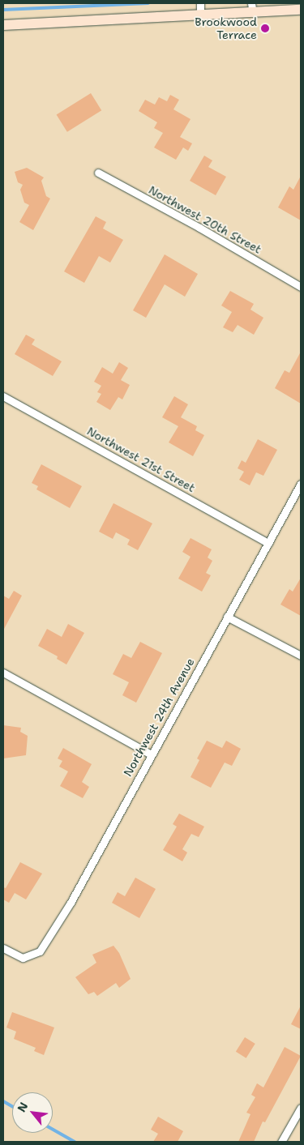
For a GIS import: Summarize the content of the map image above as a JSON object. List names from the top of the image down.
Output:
{
  "streets": {
    "street": ["Northwest 20th Street", "Northwest 21st Street", "Northwest 24th Avenue"]
  },
  "crossings": [
    ["Northwest 21st Street", "Northwest 24th Avenue"]
  ],
  "places": ["Brookwood Terrace"],
  "north": "top left"
}
